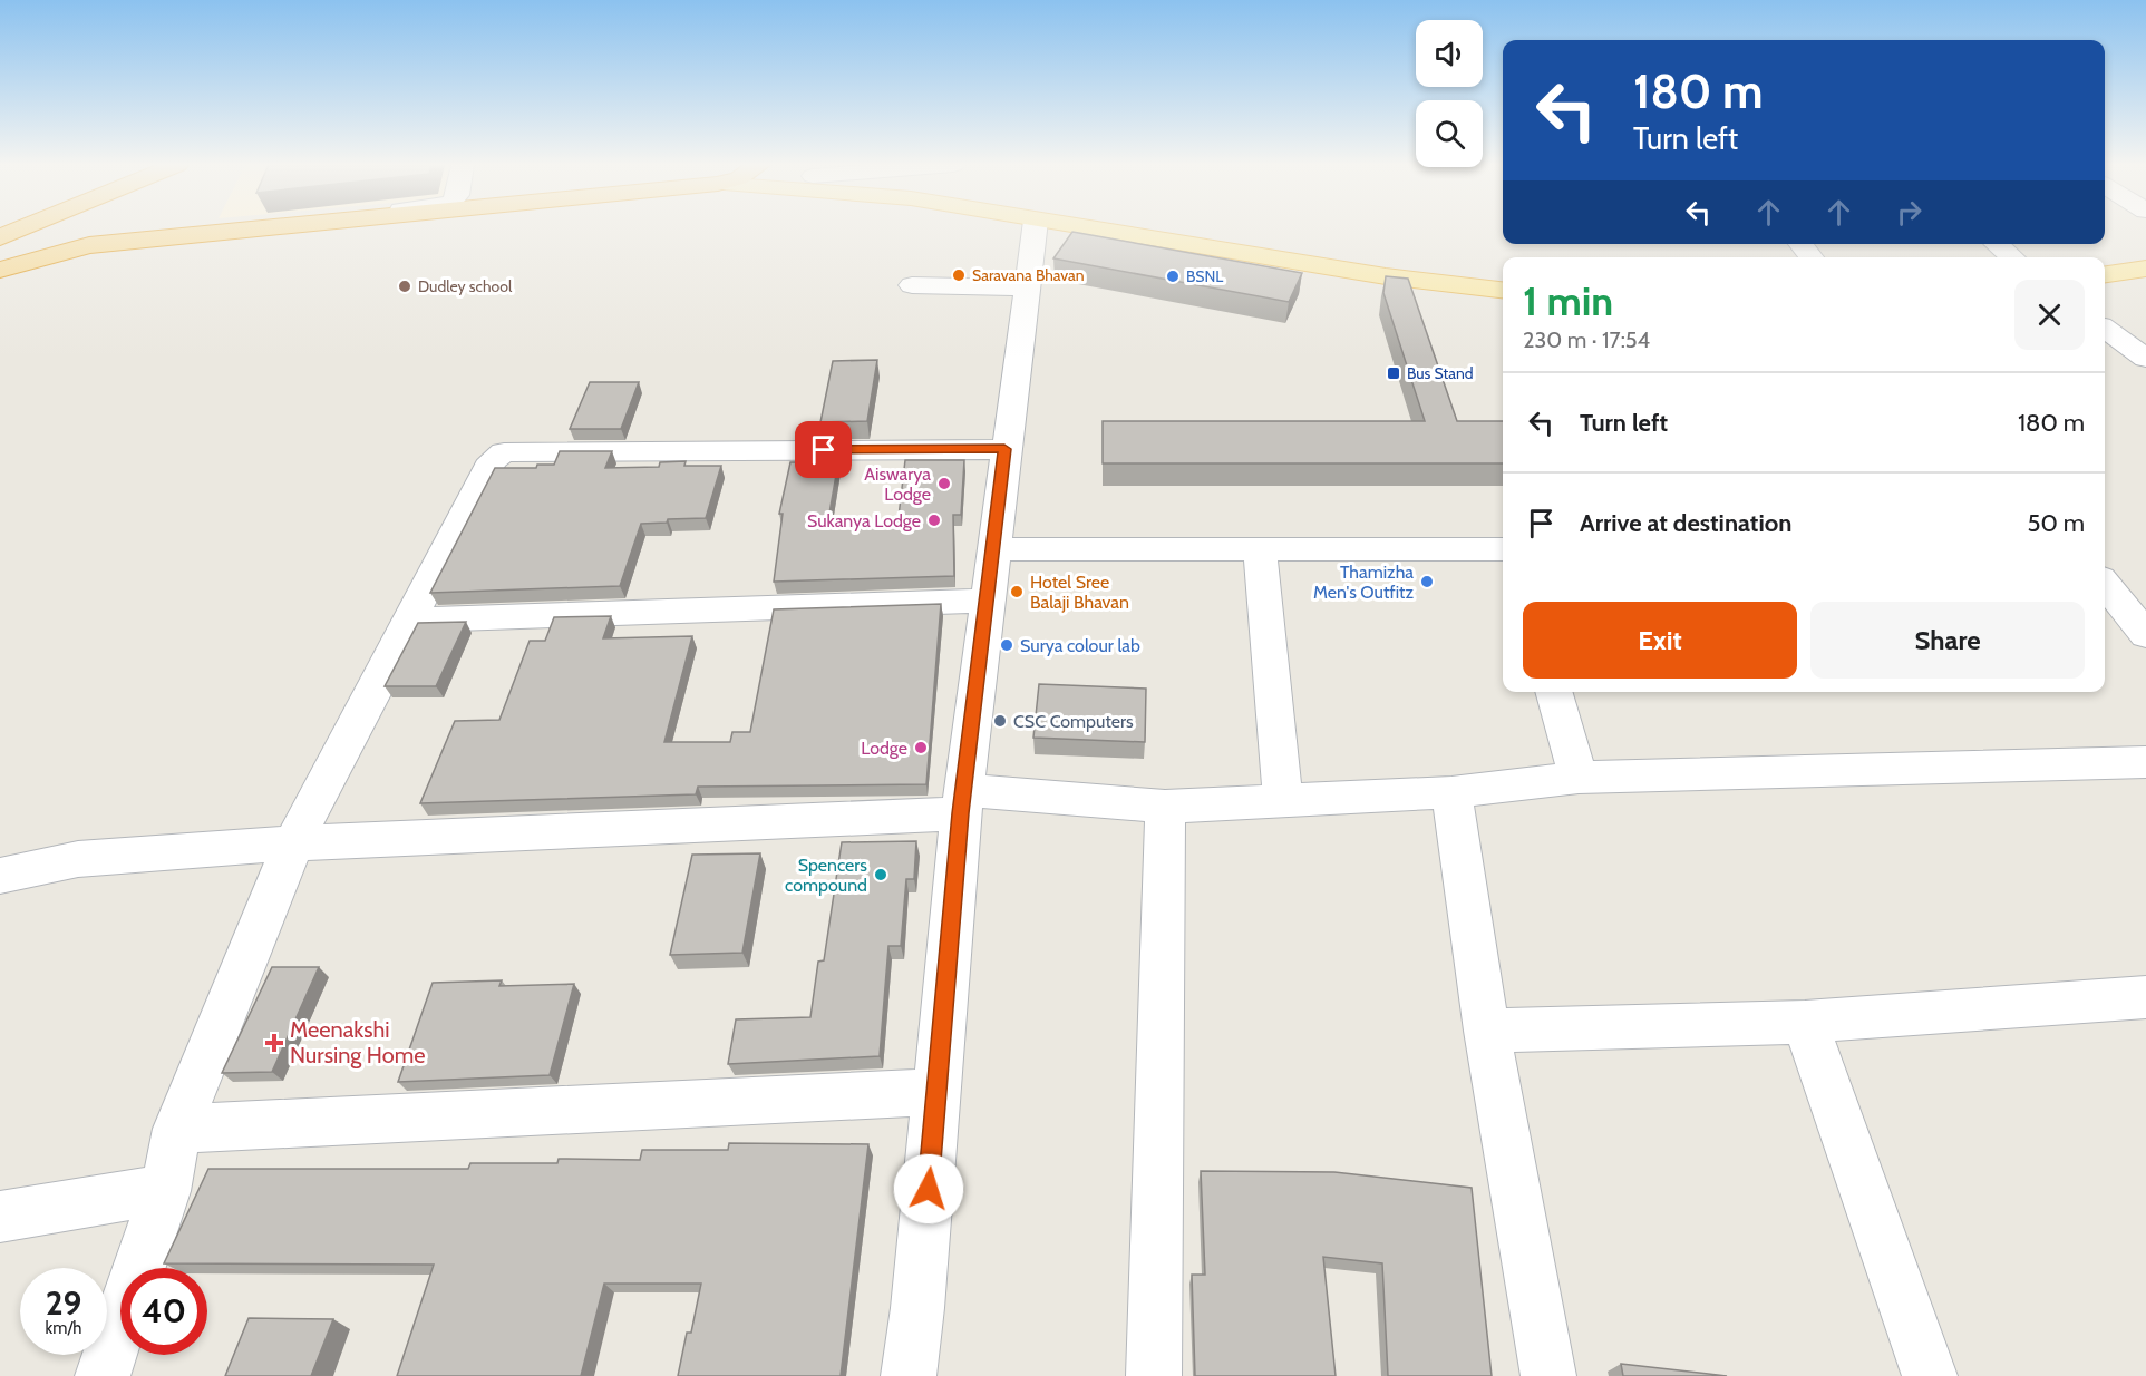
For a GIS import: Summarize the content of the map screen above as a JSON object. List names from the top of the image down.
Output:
{
  "places": {
    "other": [
      "Saravana Bhavan",
      "BSNL",
      "Dudley school",
      "Aiswarya Lodge",
      "Sukanya Lodge",
      "Thamizha Men's Outfitz",
      "Hotel Sree Balaji Bhavan",
      "Surya colour lab",
      "CSC Computers",
      "Lodge",
      "Spencers compound"
    ],
    "transit": ["Bus Stand"],
    "health": ["Meenakshi Nursing Home"]
  },
  "page": {
    "turn": ["180 m", "Turn left"],
    "heading": ["1 min", "230 m · 17:54"],
    "list": [
      {
        "name": "Turn left",
        "value": "180 m"
      },
      {
        "name": "Arrive at destination",
        "value": "50 m"
      }
    ],
    "buttons": ["Exit", "Share"],
    "speed": "29 km/h",
    "limit": "40"
  }
}
